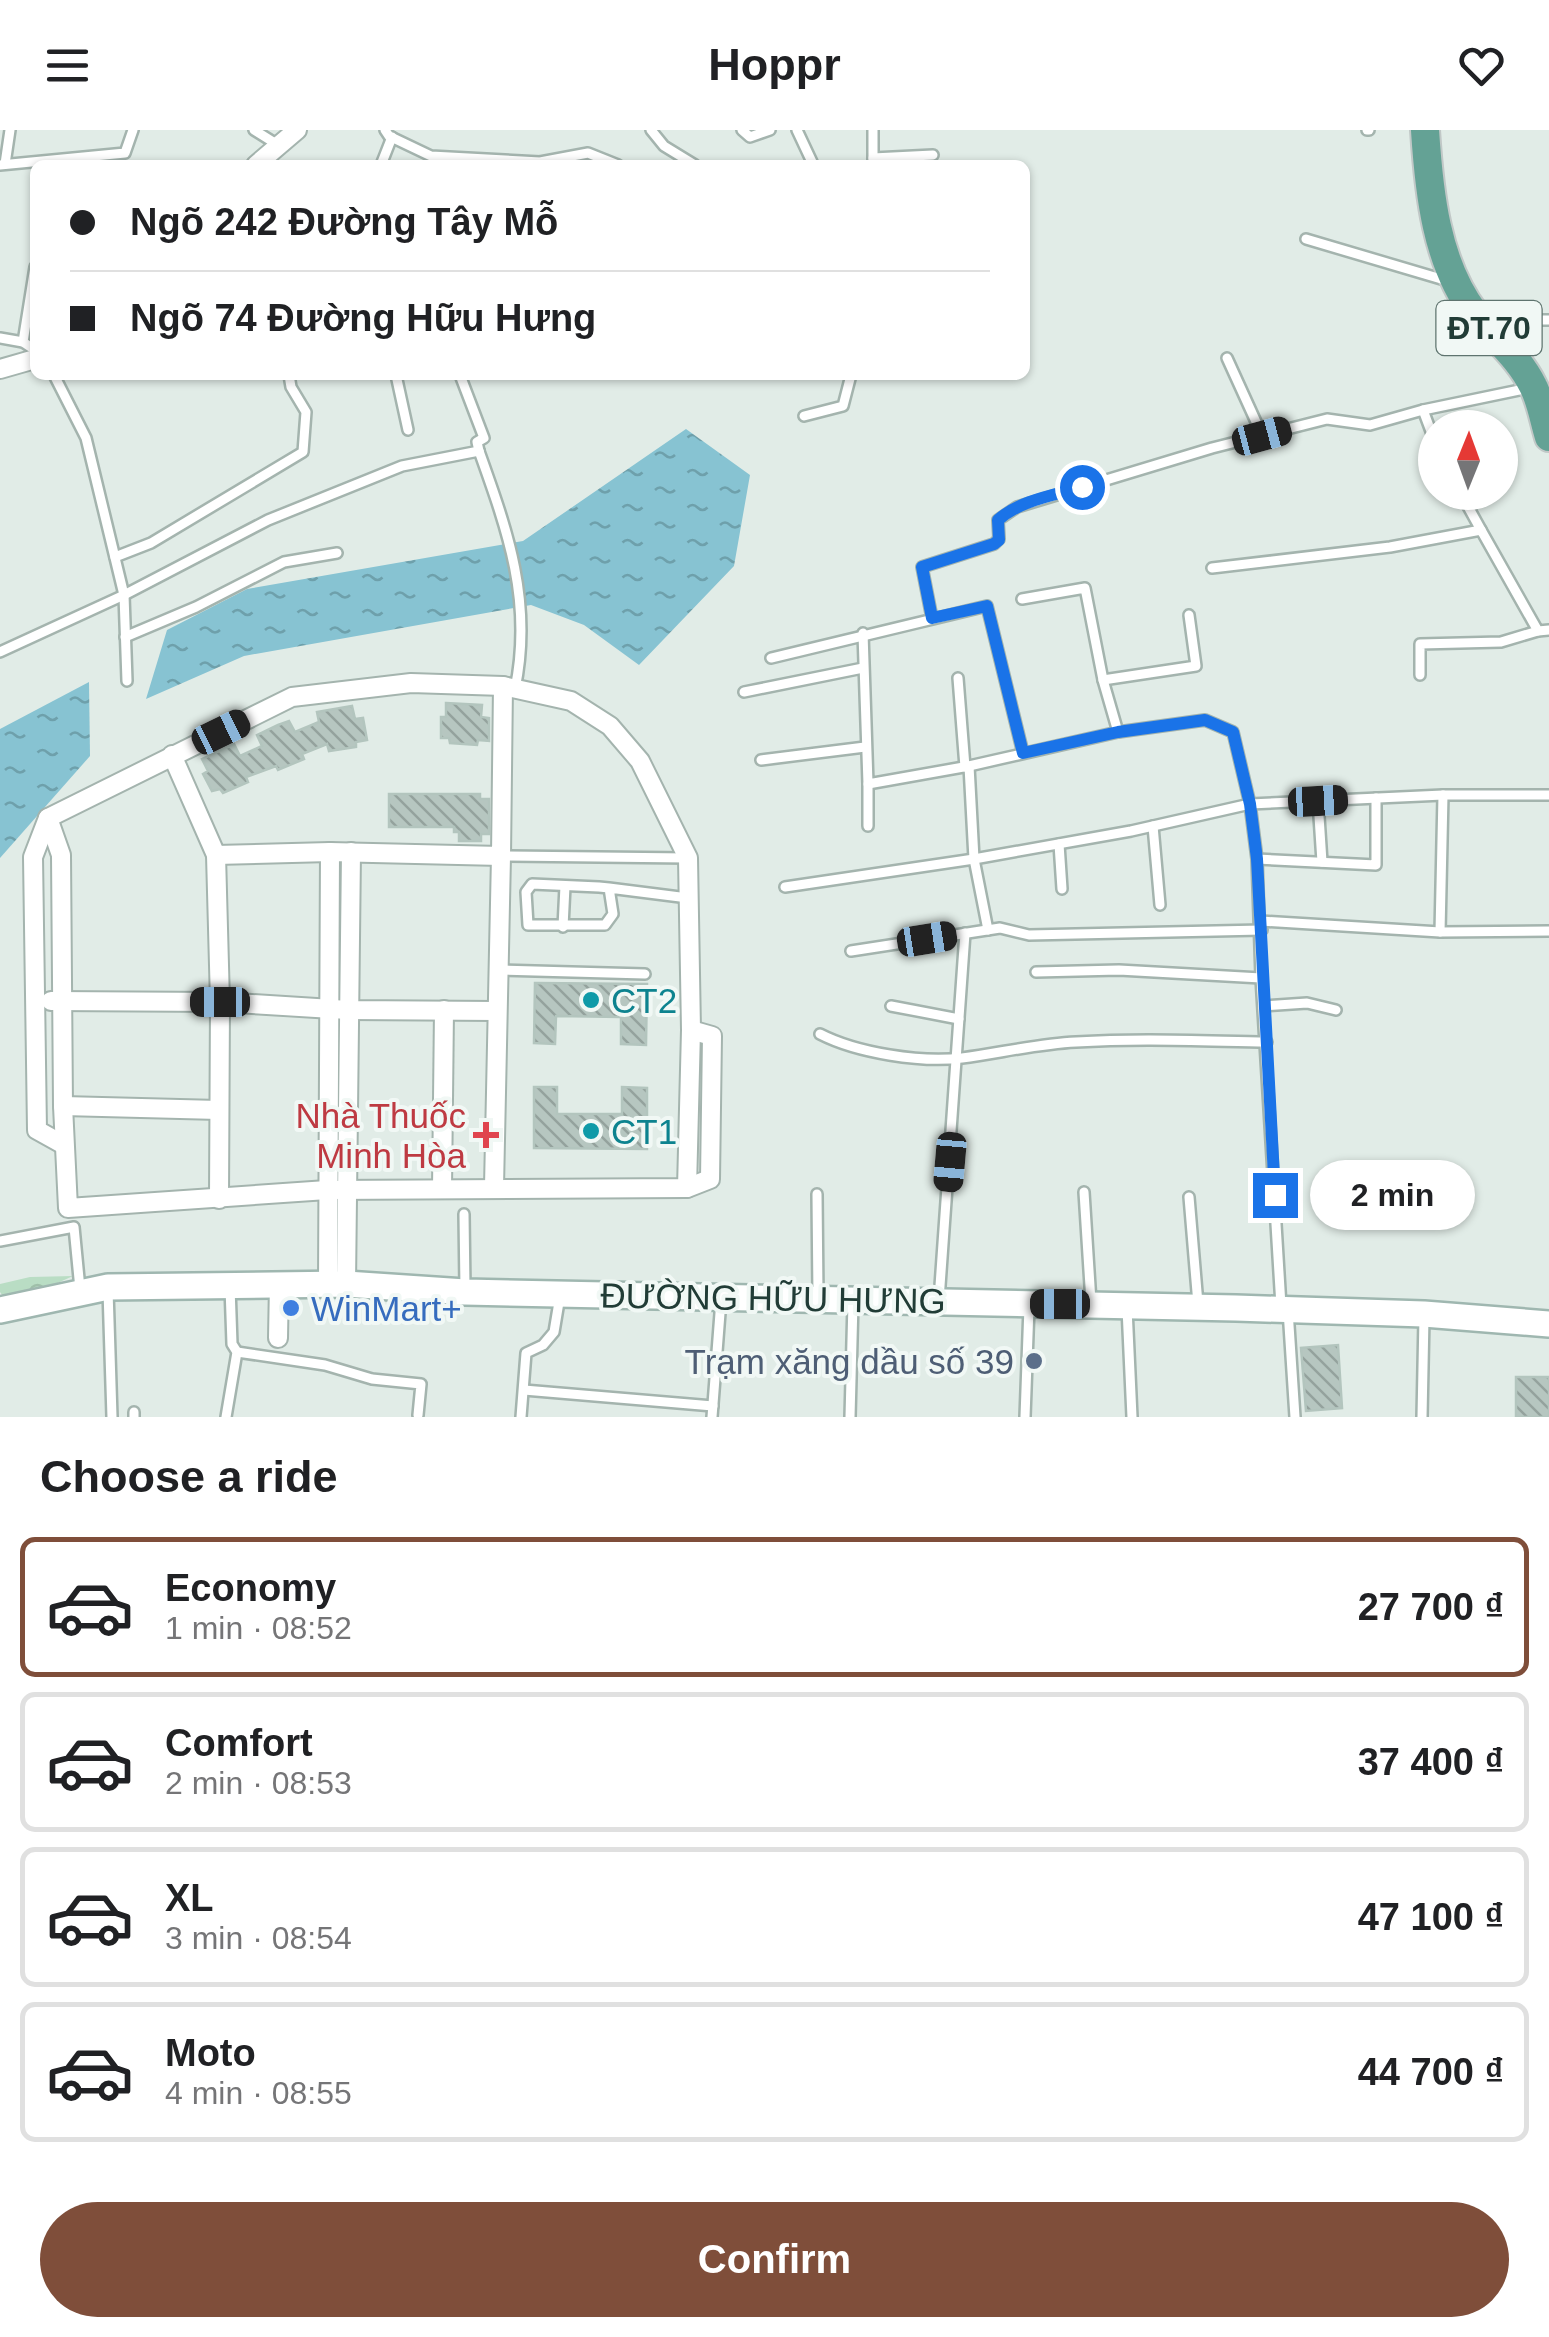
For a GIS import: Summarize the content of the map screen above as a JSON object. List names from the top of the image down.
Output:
{
  "streets": {
    "main road": ["ĐT.70", "ĐƯỜNG HỮU HƯNG"]
  },
  "places": {
    "other": [
      "CT2",
      "CT1",
      "WinMart+",
      "Trạm xăng dầu số 39"
    ],
    "health": ["Nhà Thuốc Minh Hòa"]
  },
  "north": "top",
  "page": {
    "header": "Hoppr",
    "banner": ["Ngõ 242 Đường Tây Mỗ", "Ngõ 74 Đường Hữu Hưng"],
    "bubble": "2 min",
    "heading": "Choose a ride",
    "list": [
      {
        "name": "Economy",
        "note": "1 min · 08:52",
        "value": "27 700 ₫"
      },
      {
        "name": "Comfort",
        "note": "2 min · 08:53",
        "value": "37 400 ₫"
      },
      {
        "name": "XL",
        "note": "3 min · 08:54",
        "value": "47 100 ₫"
      },
      {
        "name": "Moto",
        "note": "4 min · 08:55",
        "value": "44 700 ₫"
      }
    ],
    "buttons": "Confirm"
  }
}
